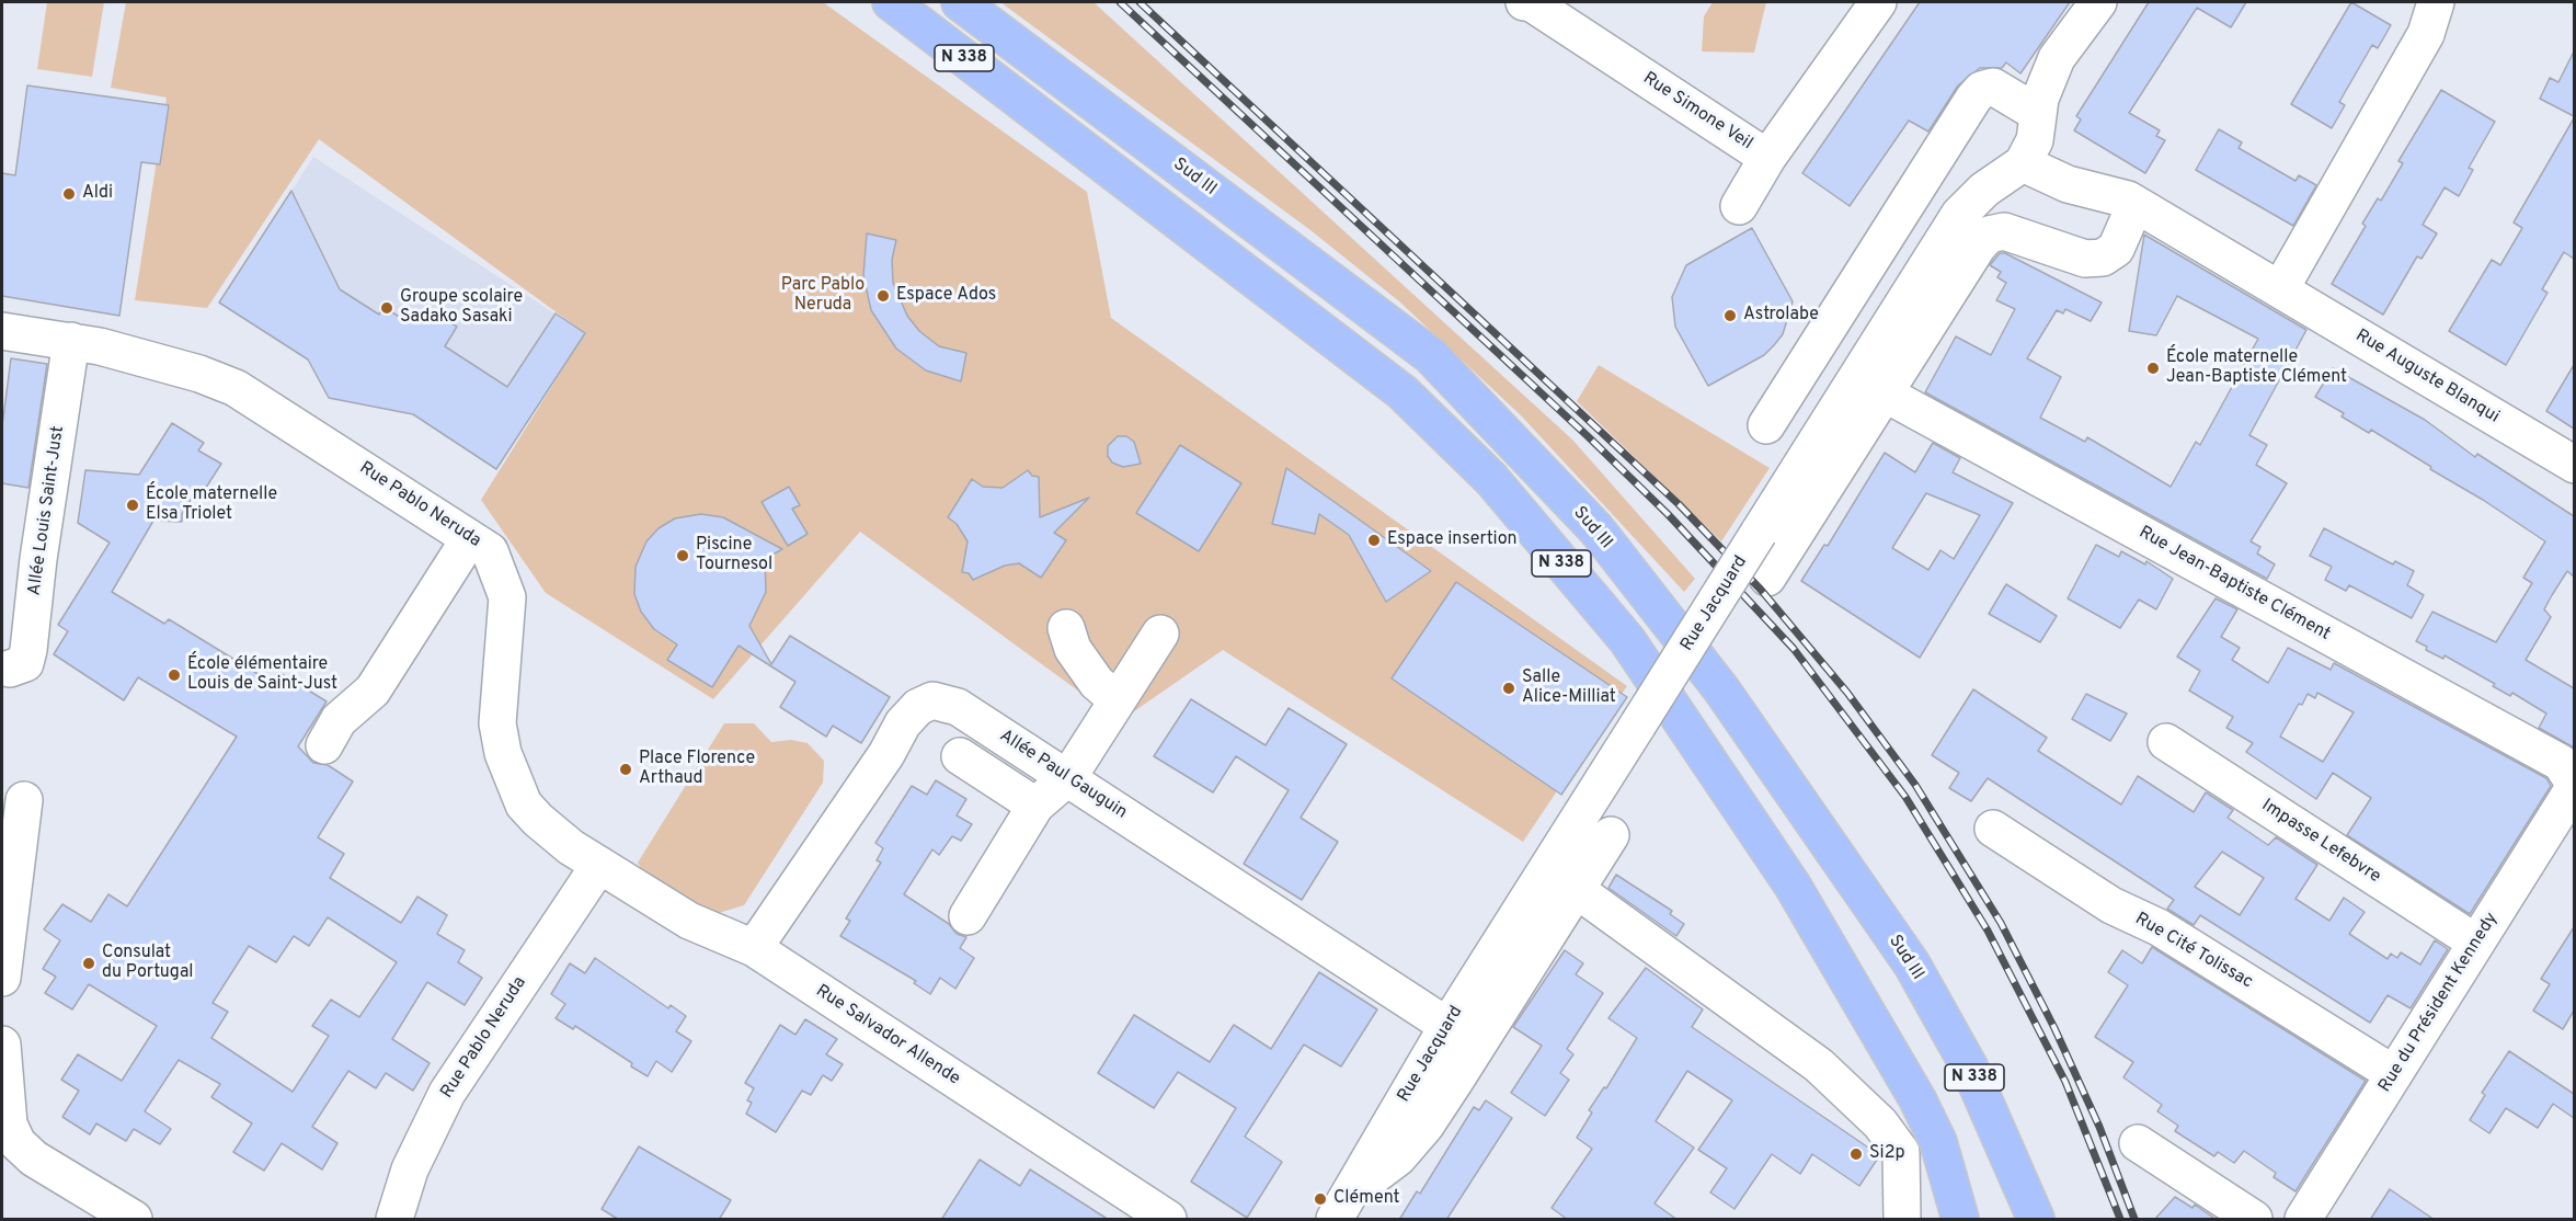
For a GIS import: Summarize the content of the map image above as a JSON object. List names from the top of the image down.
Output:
{
  "streets": {
    "highway": ["N 338", "Sud III"],
    "street": [
      "Rue Simone Veil",
      "Rue Auguste Blanqui",
      "Rue Pablo Neruda",
      "Allée Louis Saint-Just",
      "Rue Jean-Baptiste Clément",
      "Rue Jacquard",
      "Allée Paul Gauguin",
      "Impasse Lefebvre",
      "Rue Cité Tolissac",
      "Rue du Président Kennedy",
      "Rue Salvador Allende"
    ]
  },
  "crossings": [
    ["Rue Auguste Blanqui", "Rue Jacquard"],
    ["Rue Pablo Neruda", "Allée Louis Saint-Just"],
    ["Rue Pablo Neruda", "Rue Salvador Allende"],
    ["Rue Jean-Baptiste Clément", "Rue du Président Kennedy"],
    ["Rue Jacquard", "Allée Paul Gauguin"],
    ["Allée Paul Gauguin", "Rue Salvador Allende"],
    ["Impasse Lefebvre", "Rue du Président Kennedy"],
    ["Rue Cité Tolissac", "Rue du Président Kennedy"]
  ],
  "parks": ["Parc Pablo Neruda"],
  "places": [
    "Aldi",
    "Espace Ados",
    "Groupe scolaire Sadako Sasaki",
    "Astrolabe",
    "École maternelle Jean-Baptiste Clément",
    "École maternelle Elsa Triolet",
    "Espace insertion",
    "Piscine Tournesol",
    "École élémentaire Louis de Saint-Just",
    "Salle Alice-Milliat",
    "Place Florence Arthaud",
    "Consulat du Portugal",
    "Si2p",
    "Clément"
  ]
}
